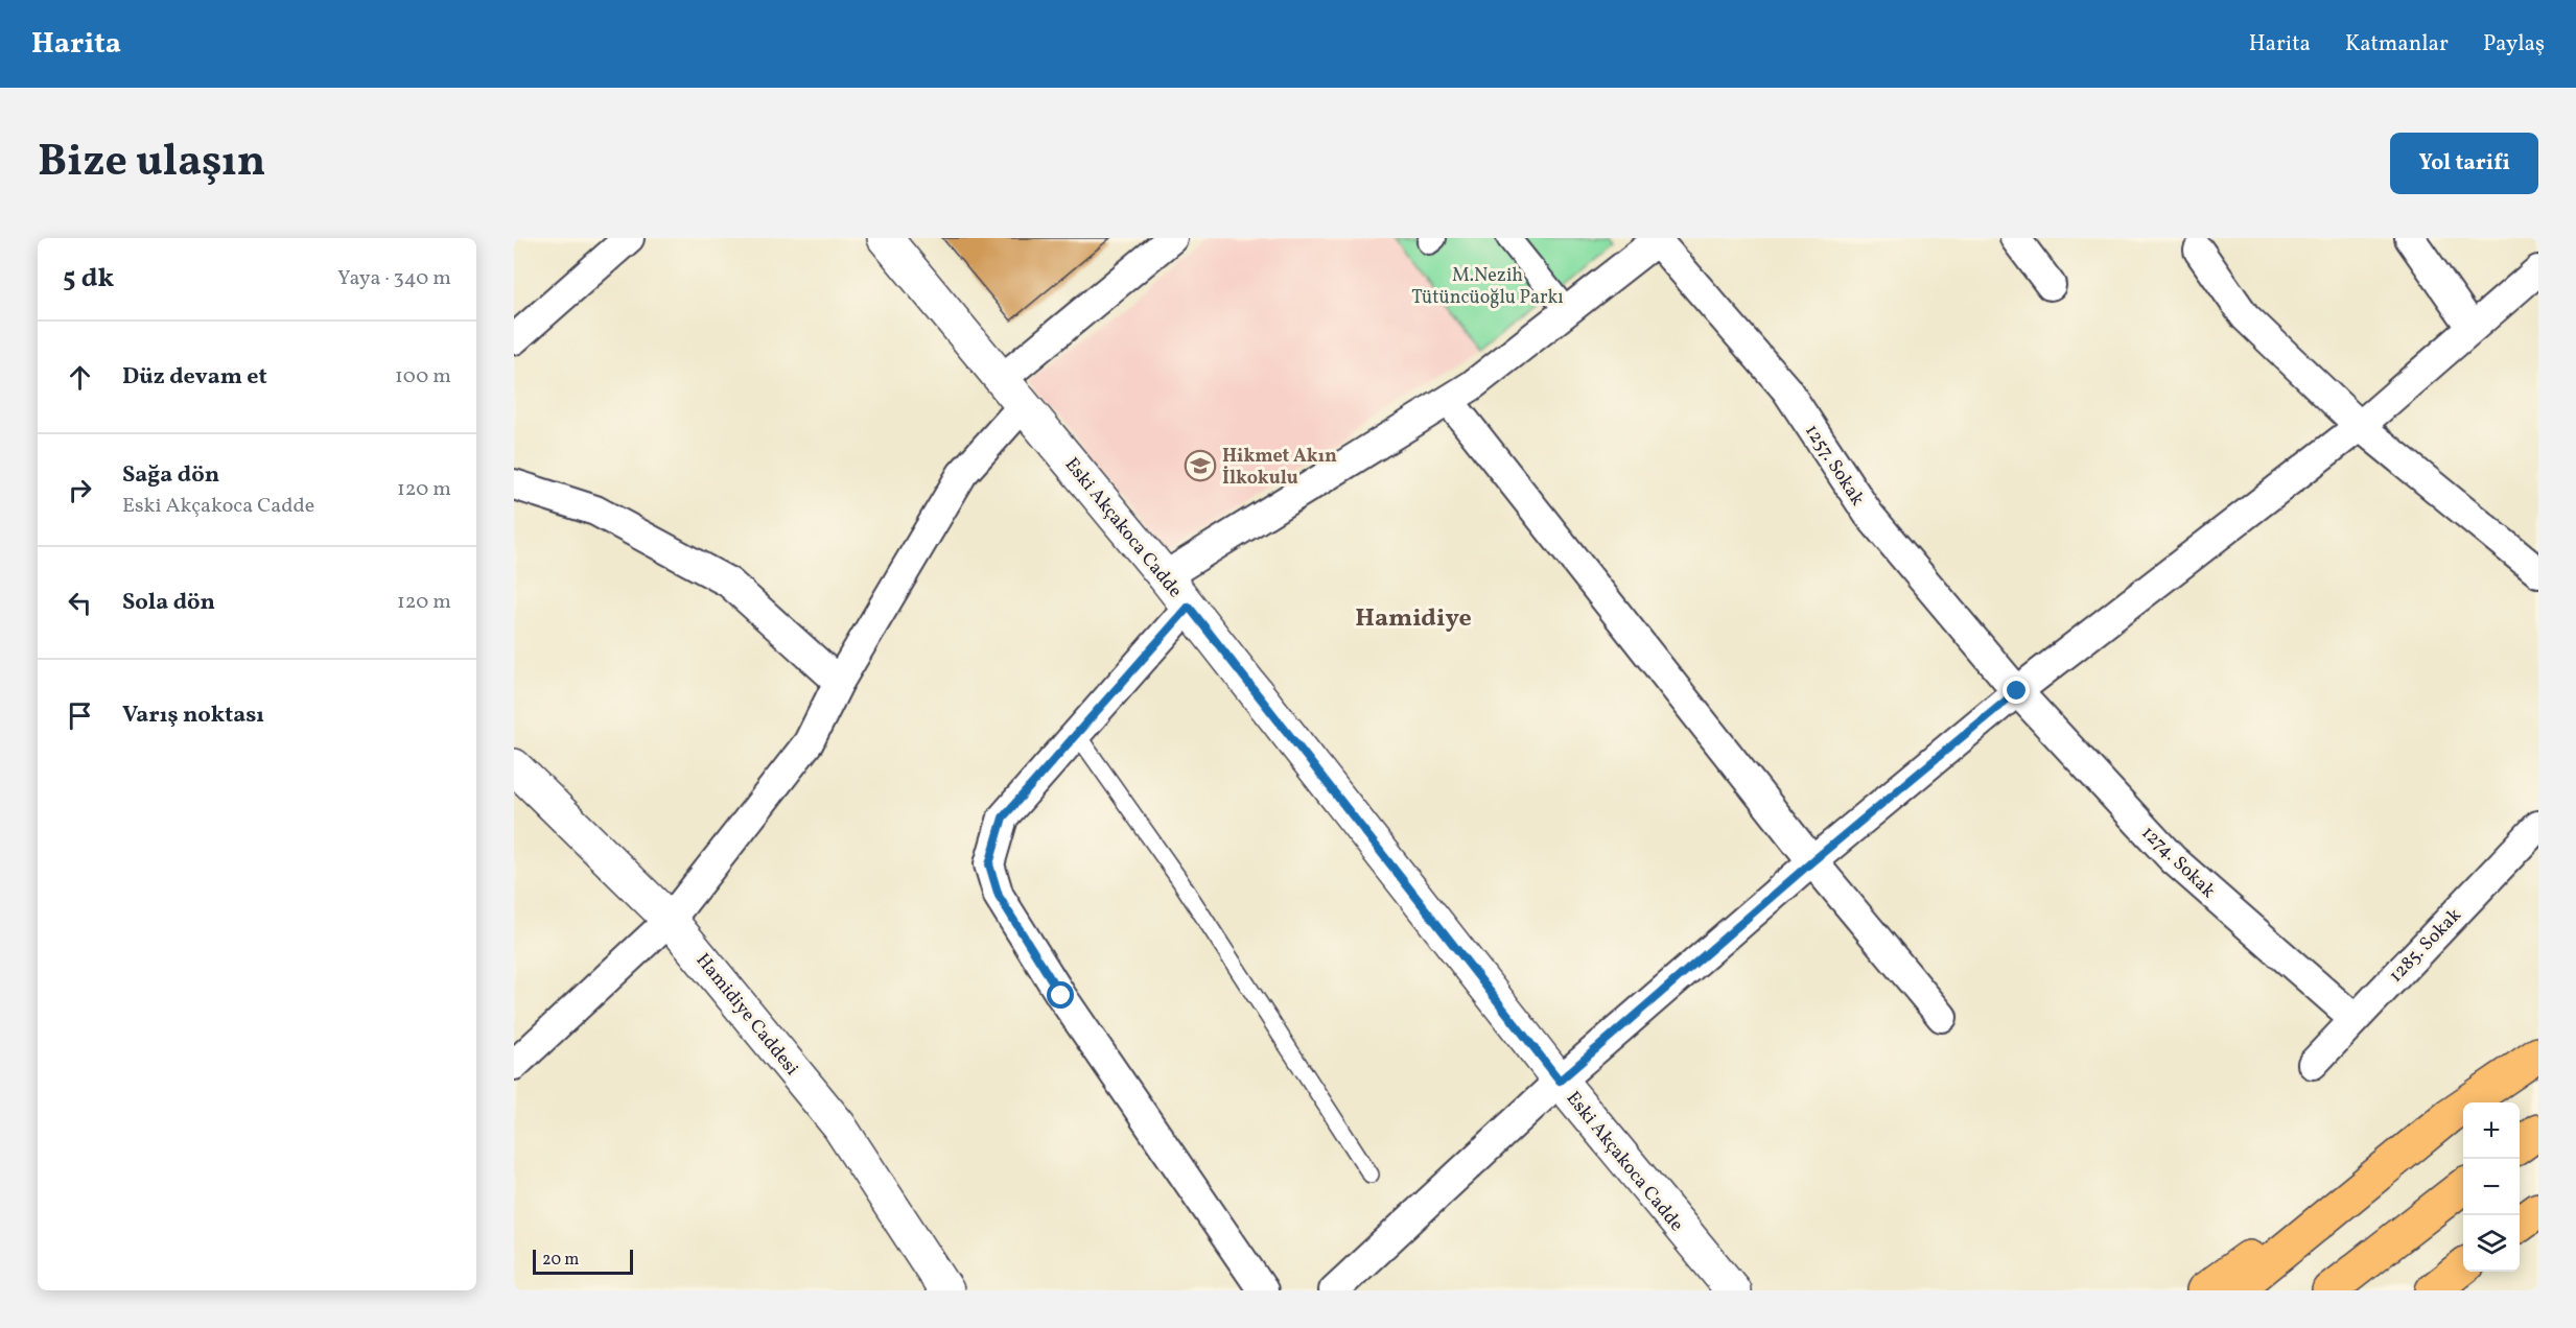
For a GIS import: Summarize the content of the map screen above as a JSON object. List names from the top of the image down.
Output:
{
  "streets": {
    "street": [
      "1257. Sokak",
      "Eski Akçakoca Cadde",
      "1274. Sokak",
      "1285. Sokak",
      "Hamidiye Caddesi"
    ]
  },
  "crossings": [
    ["1257. Sokak", "1274. Sokak"],
    ["1274. Sokak", "1285. Sokak"]
  ],
  "districts": ["Hamidiye"],
  "parks": ["M.Nezih Tütüncüoğlu Parkı"],
  "places": {
    "school or university": ["Hikmet Akın İlkokulu"]
  },
  "scale_bar": "20 m",
  "page": {
    "header": "Harita",
    "nav": ["Harita", "Katmanlar", "Paylaş"],
    "title": "Bize ulaşın",
    "buttons": "Yol tarifi",
    "heading": ["5 dk", "Yaya · 340 m"],
    "list": [
      ["Düz devam et", "100 m"],
      ["Sağa dön", "Eski Akçakoca Cadde", "120 m"],
      ["Sola dön", "120 m"],
      "Varış noktası"
    ],
    "map_buttons": ["+", "−"],
    "scale": "20 m"
  }
}
